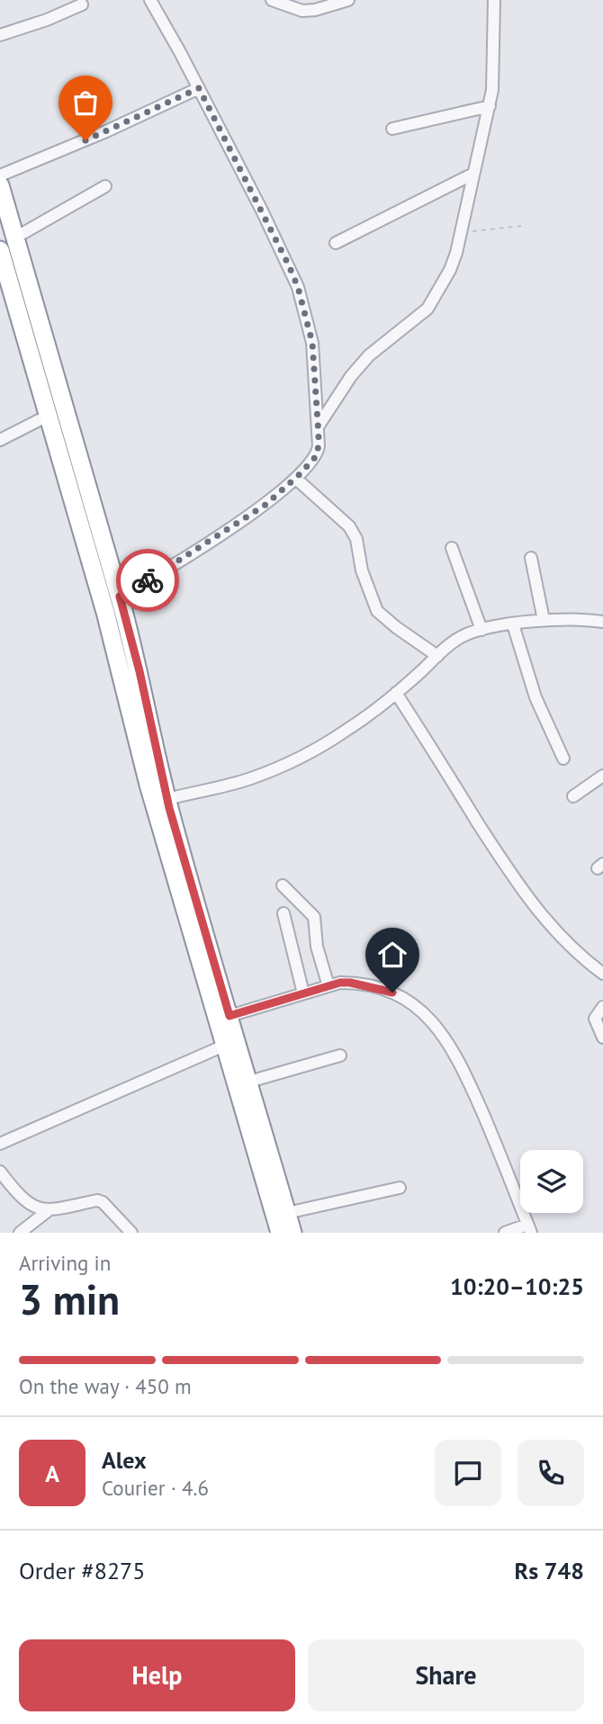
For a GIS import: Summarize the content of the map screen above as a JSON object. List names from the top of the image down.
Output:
{
  "page": {
    "heading": ["3 min", "Arriving in", "10:20–10:25"],
    "panel": [
      "Alex",
      "Courier · 4.6",
      "Order #8275",
      "Rs 748"
    ],
    "bar": "On the way · 450 m",
    "round": "A",
    "buttons": ["Help", "Share"]
  }
}
